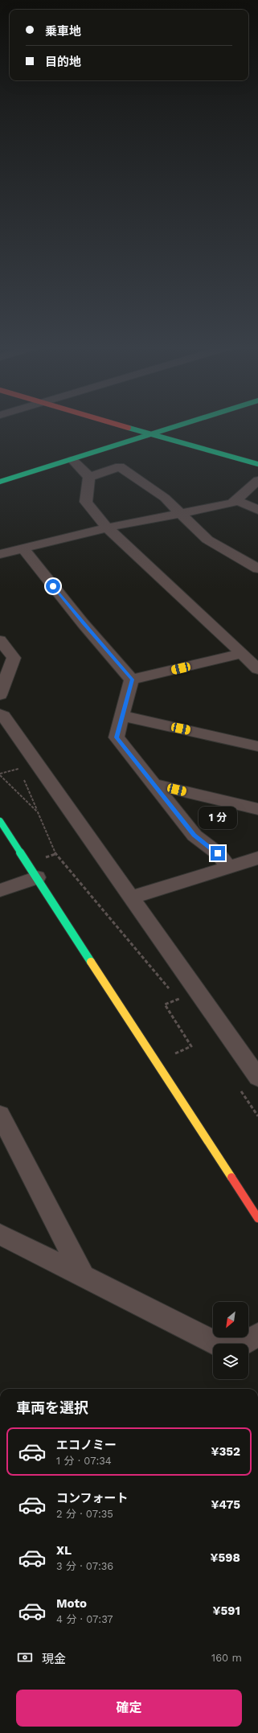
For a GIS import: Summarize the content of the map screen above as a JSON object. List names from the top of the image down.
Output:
{
  "north": "bottom left",
  "page": {
    "banner": ["乗車地", "目的地"],
    "bubble": "1 分",
    "heading": "車両を選択",
    "list": [
      {
        "name": "エコノミー",
        "note": "1 分 · 07:34",
        "value": "¥352"
      },
      {
        "name": "コンフォート",
        "note": "2 分 · 07:35",
        "value": "¥475"
      },
      {
        "name": "XL",
        "note": "3 分 · 07:36",
        "value": "¥598"
      },
      {
        "name": "Moto",
        "note": "4 分 · 07:37",
        "value": "¥591"
      }
    ],
    "pay": ["現金", "160 m"],
    "buttons": "確定"
  }
}
